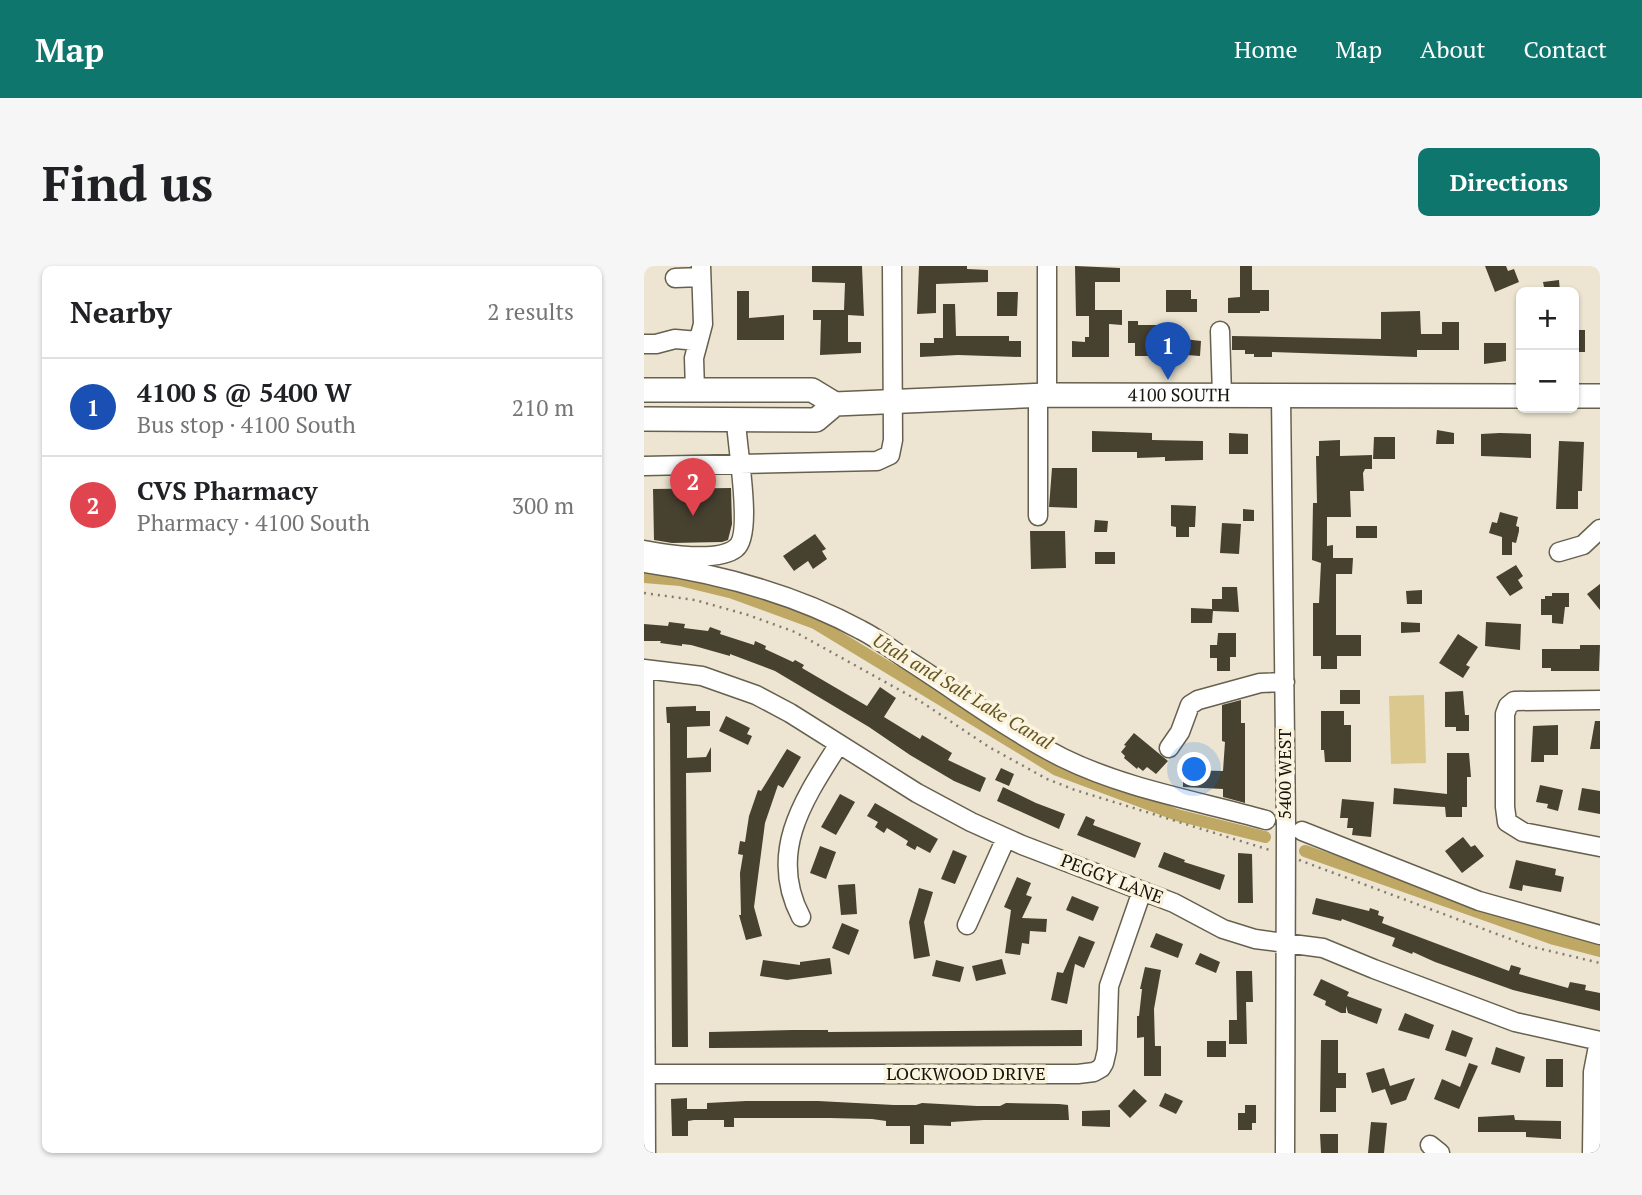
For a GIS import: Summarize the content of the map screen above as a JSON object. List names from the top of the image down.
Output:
{
  "streets": {
    "main road": ["4100 SOUTH"],
    "street": ["5400 WEST", "PEGGY LANE", "LOCKWOOD DRIVE"]
  },
  "crossings": [
    ["4100 SOUTH", "5400 WEST"],
    ["5400 WEST", "PEGGY LANE"],
    ["PEGGY LANE", "LOCKWOOD DRIVE"]
  ],
  "water": ["Utah and Salt Lake Canal"],
  "page": {
    "header": "Map",
    "nav": [
      "Home",
      "Map",
      "About",
      "Contact"
    ],
    "buttons": "Directions",
    "title": "Find us",
    "heading": ["Nearby", "2 results"],
    "map_buttons": ["+", "−"],
    "pins": ["1", "2"],
    "list": [
      {
        "mark": "1",
        "name": "4100 S @ 5400 W",
        "note": "Bus stop · 4100 South",
        "value": "210 m"
      },
      {
        "mark": "2",
        "name": "CVS Pharmacy",
        "note": "Pharmacy · 4100 South",
        "value": "300 m"
      }
    ]
  }
}
